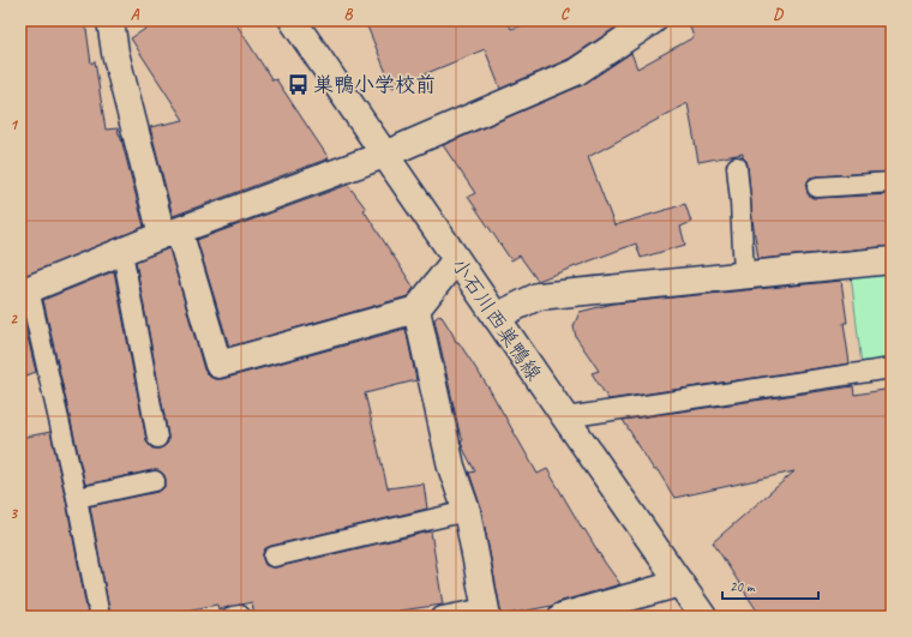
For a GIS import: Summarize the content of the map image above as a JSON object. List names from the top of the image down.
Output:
{
  "streets": {
    "street": ["小石川西巣鴨線"]
  },
  "places": {
    "bus stop": ["巣鴨小学校前"]
  },
  "scale_bar": "20 m",
  "grid": {
    "columns": [
      "A",
      "B",
      "C",
      "D"
    ],
    "rows": ["1", "2", "3"]
  }
}
